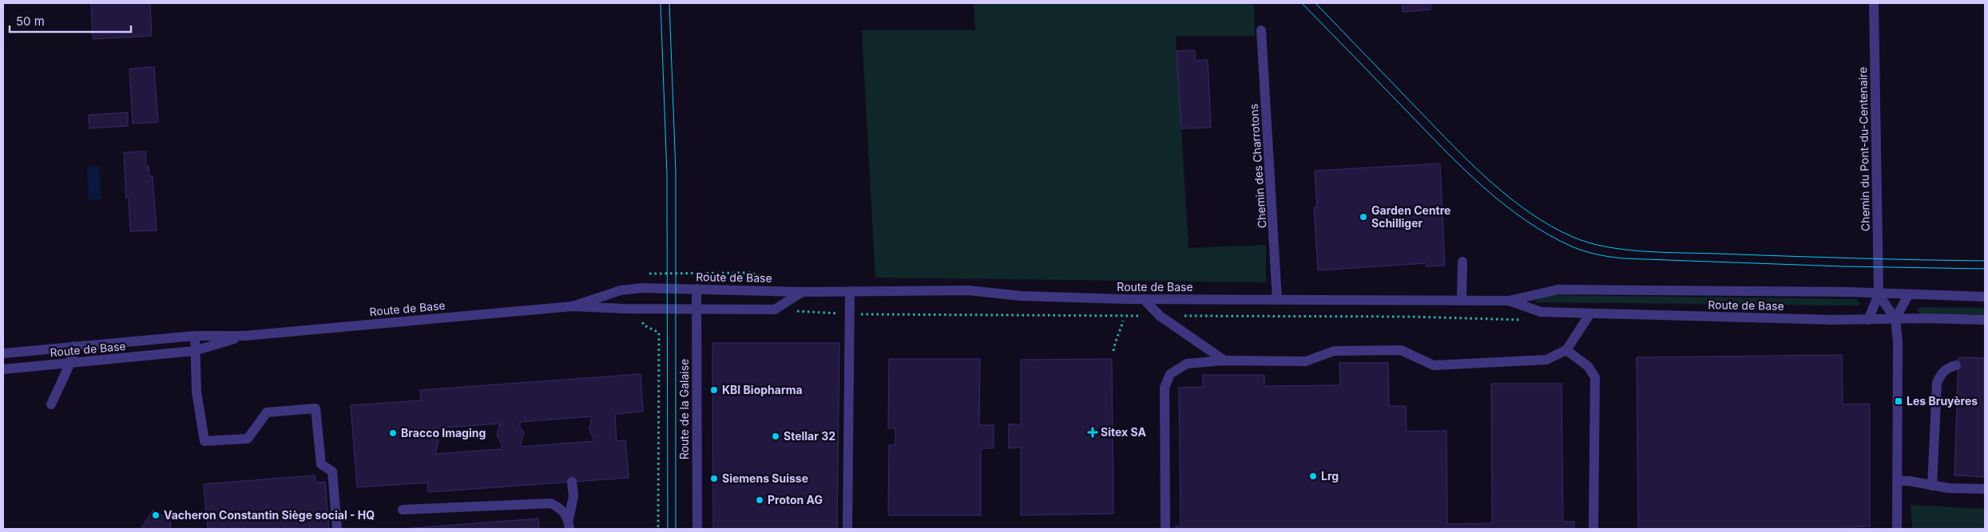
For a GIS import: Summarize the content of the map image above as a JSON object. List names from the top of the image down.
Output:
{
  "streets": {
    "street": [
      "Chemin du Pont-du-Centenaire",
      "Chemin des Charrotons",
      "Route de Base",
      "Route de la Galaise"
    ]
  },
  "crossings": [
    ["Chemin du Pont-du-Centenaire", "Route de Base"],
    ["Chemin des Charrotons", "Route de Base"],
    ["Route de Base", "Route de la Galaise"]
  ],
  "places": {
    "other": [
      "Garden Centre Schilliger",
      "KBI Biopharma",
      "Bracco Imaging",
      "Stellar 32",
      "Lrg",
      "Siemens Suisse",
      "Proton AG",
      "Vacheron Constantin Siège social - HQ"
    ],
    "transit": ["Les Bruyères"],
    "health": ["Sitex SA"]
  },
  "scale_bar": "50 m"
}
